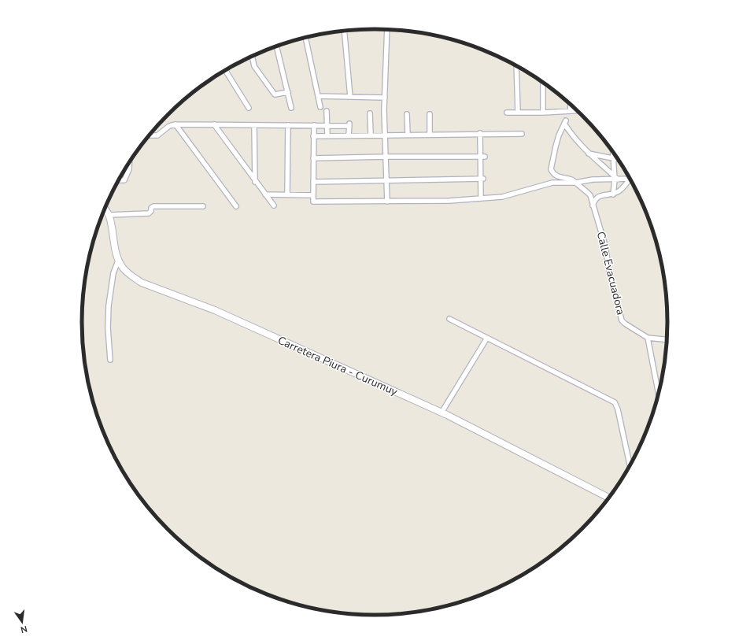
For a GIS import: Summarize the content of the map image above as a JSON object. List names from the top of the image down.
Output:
{
  "streets": {
    "main road": ["Carretera Piura - Curumuy"],
    "street": ["Calle Evacuadora"]
  },
  "north": "bottom"
}
